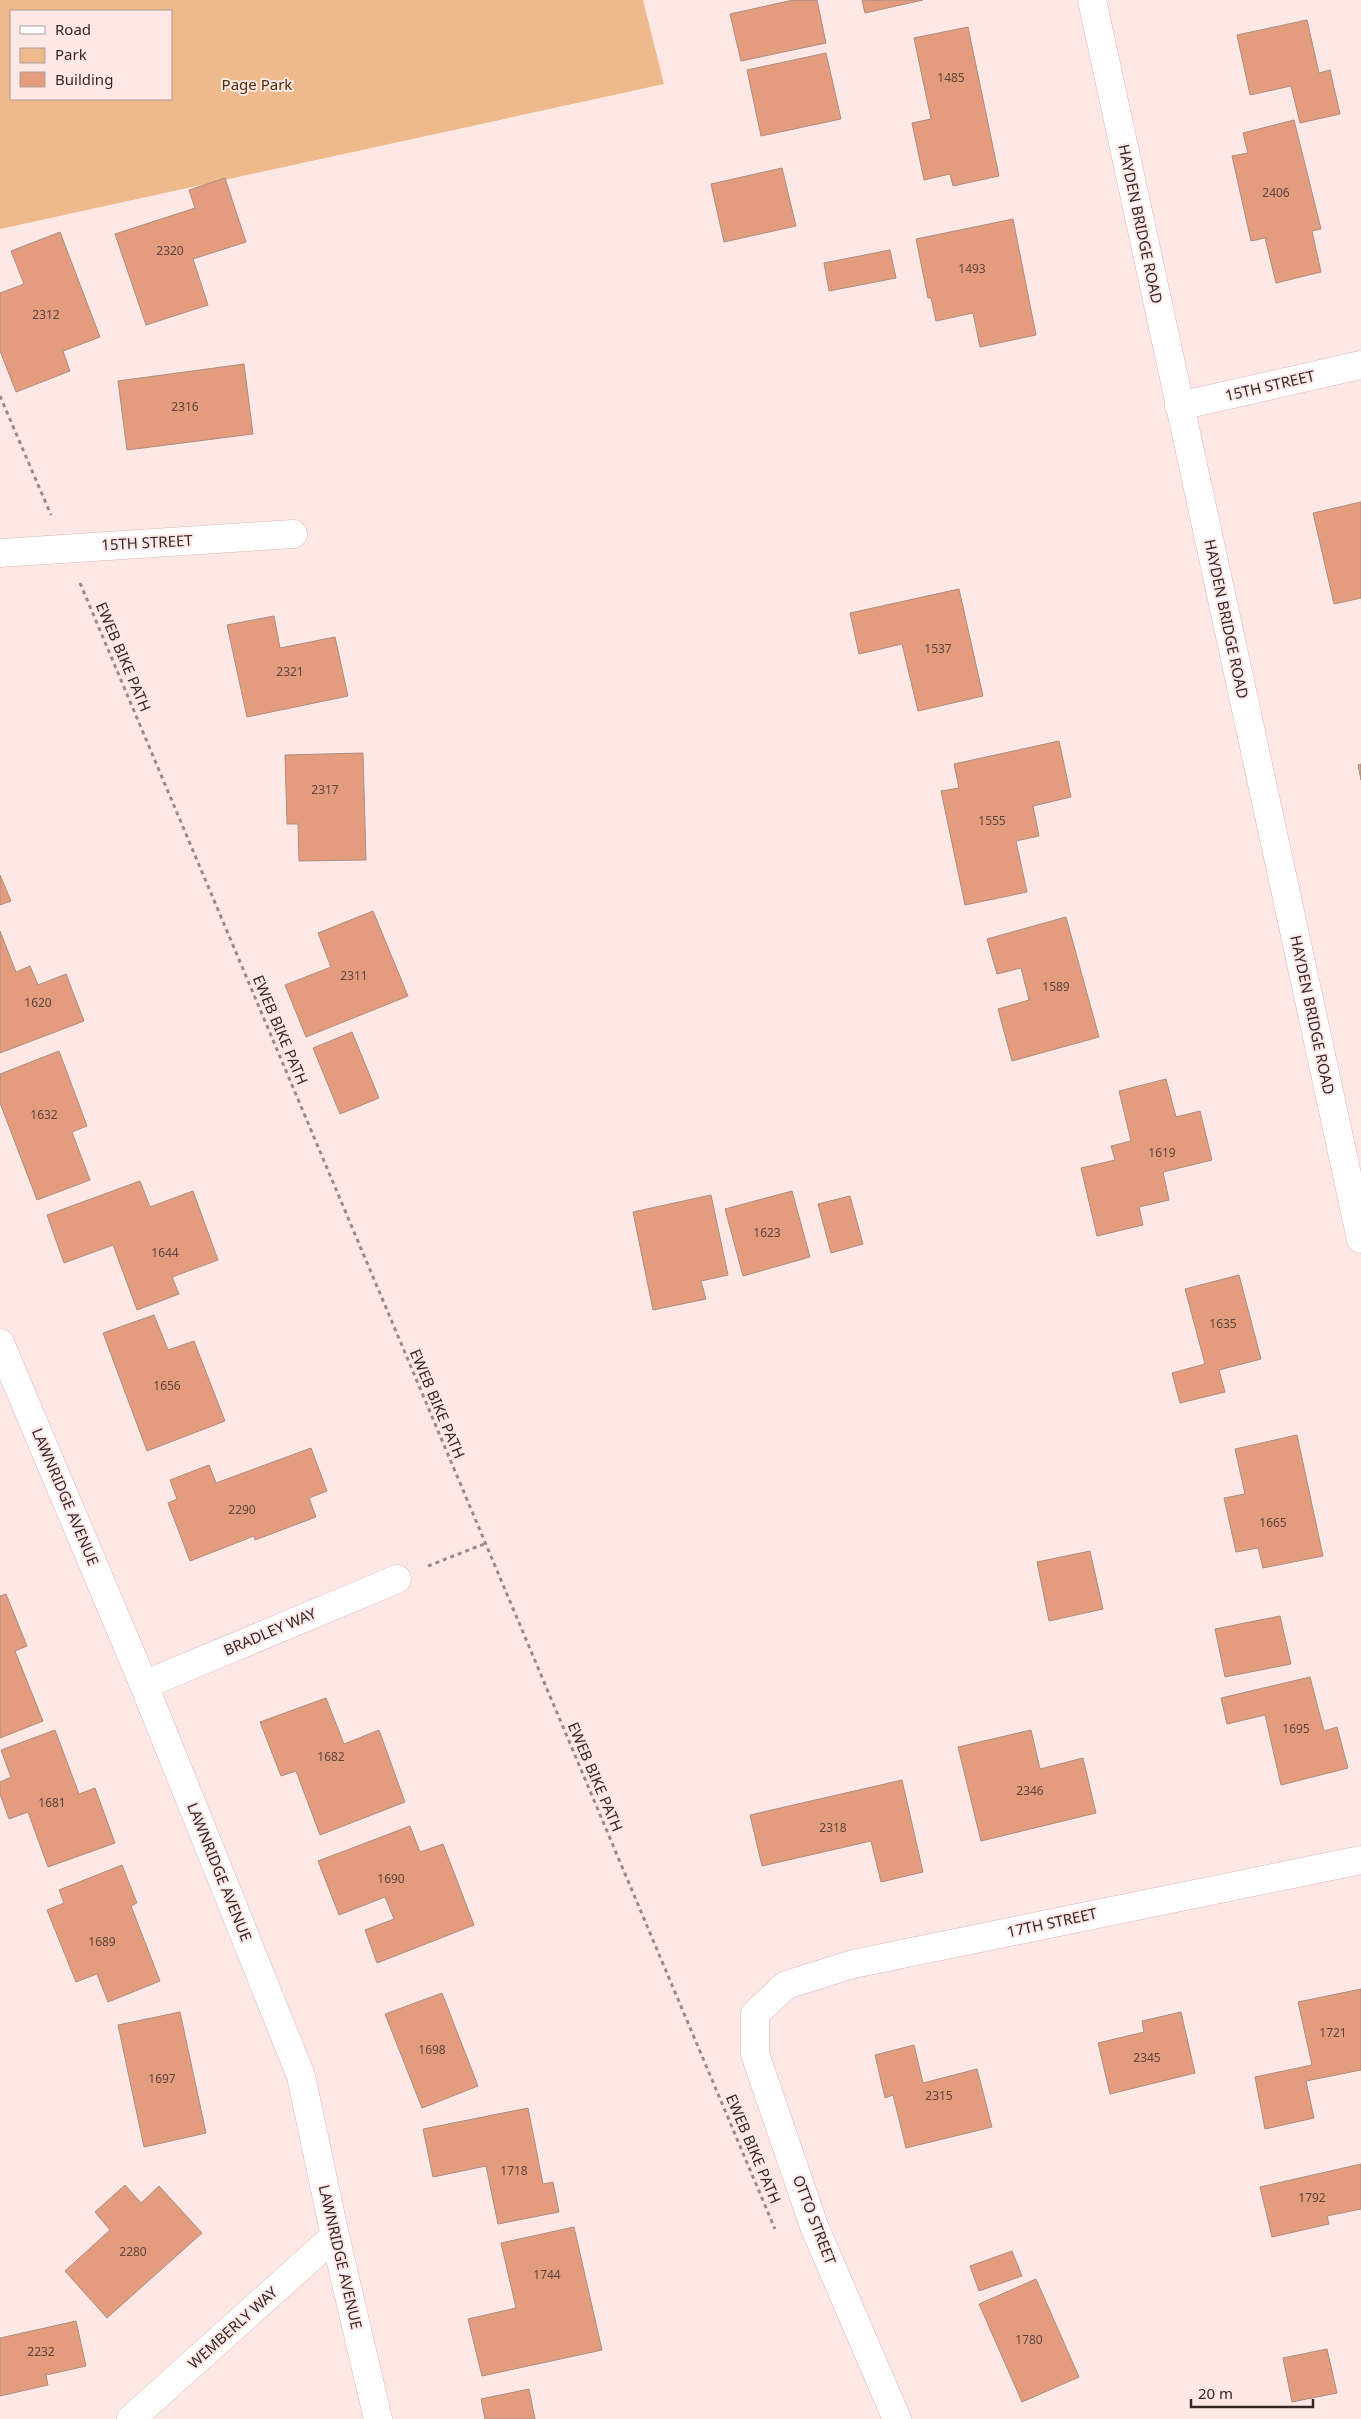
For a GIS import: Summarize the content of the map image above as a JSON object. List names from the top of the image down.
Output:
{
  "streets": {
    "street": [
      "HAYDEN BRIDGE ROAD",
      "15TH STREET",
      "LAWNRIDGE AVENUE",
      "BRADLEY WAY",
      "17TH STREET",
      "OTTO STREET",
      "WEMBERLY WAY"
    ],
    "path": ["EWEB BIKE PATH"]
  },
  "crossings": [
    ["HAYDEN BRIDGE ROAD", "15TH STREET"],
    ["15TH STREET", "EWEB BIKE PATH"],
    ["LAWNRIDGE AVENUE", "BRADLEY WAY"],
    ["LAWNRIDGE AVENUE", "WEMBERLY WAY"],
    ["17TH STREET", "OTTO STREET"]
  ],
  "parks": ["Page Park"],
  "house_numbers": [
    "1485",
    "2406",
    "2320",
    "1493",
    "2312",
    "2316",
    "1537",
    "2321",
    "2317",
    "1555",
    "2311",
    "1589",
    "1620",
    "1632",
    "1619",
    "1623",
    "1644",
    "1635",
    "1656",
    "2290",
    "1665",
    "1695",
    "1682",
    "2346",
    "1681",
    "2318",
    "1690",
    "1689",
    "1721",
    "1698",
    "2345",
    "1697",
    "2315",
    "1718",
    "1792",
    "2280",
    "1744",
    "1780",
    "2232"
  ],
  "legend": ["Road", "Park", "Building"],
  "scale_bar": "20 m"
}
